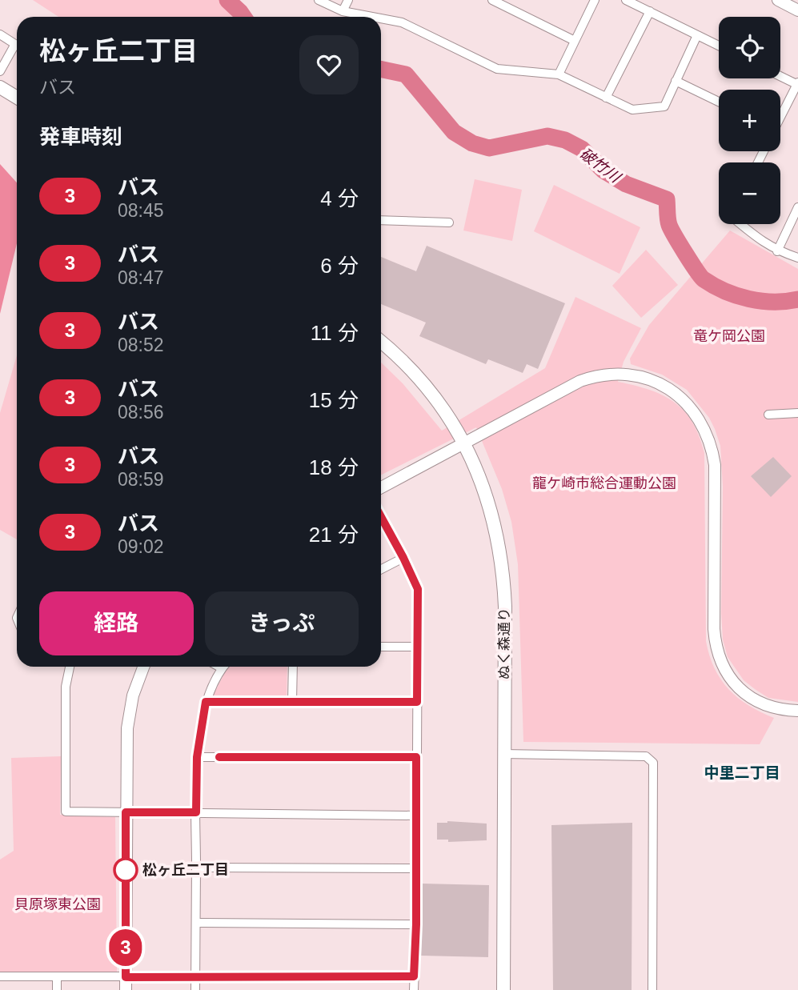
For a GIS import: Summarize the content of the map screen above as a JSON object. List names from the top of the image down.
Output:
{
  "streets": {
    "main road": ["ぬく森通り"]
  },
  "districts": ["中里二丁目"],
  "water": ["破竹川"],
  "parks": ["竜ケ岡公園", "龍ケ崎市総合運動公園", "貝原塚東公園"],
  "places": ["松ヶ丘二丁目"],
  "lines": ["bus line 3"],
  "page": {
    "on_map": "3",
    "map_buttons": ["+", "−"],
    "heading": [
      ["松ヶ丘二丁目", "バス"],
      "発車時刻"
    ],
    "list": [
      {
        "mark": "3",
        "name": "バス",
        "note": "08:45",
        "value": "4 分"
      },
      {
        "mark": "3",
        "name": "バス",
        "note": "08:47",
        "value": "6 分"
      },
      {
        "mark": "3",
        "name": "バス",
        "note": "08:52",
        "value": "11 分"
      },
      {
        "mark": "3",
        "name": "バス",
        "note": "08:56",
        "value": "15 分"
      },
      {
        "mark": "3",
        "name": "バス",
        "note": "08:59",
        "value": "18 分"
      },
      {
        "mark": "3",
        "name": "バス",
        "note": "09:02",
        "value": "21 分"
      }
    ],
    "buttons": ["経路", "きっぷ"]
  }
}
